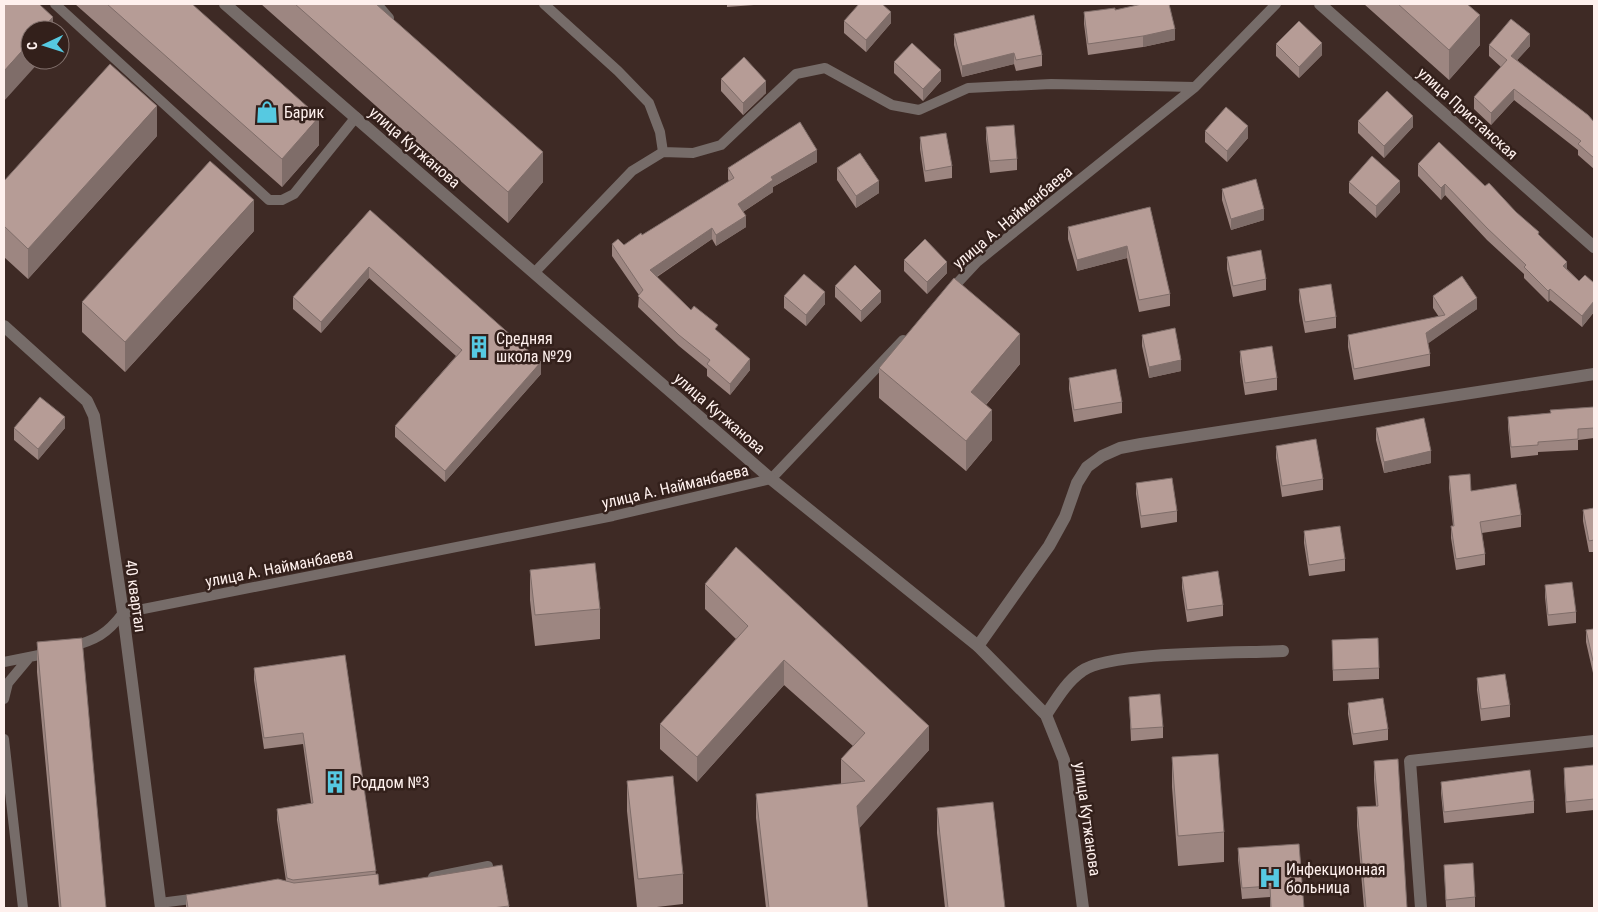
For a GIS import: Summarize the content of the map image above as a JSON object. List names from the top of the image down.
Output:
{
  "streets": {
    "street": ["улица Пристанская", "улица Кутжанова", "40 квартал"],
    "lane": ["улица А. Найманбаева"]
  },
  "crossings": [
    ["улица Кутжанова", "улица А. Найманбаева"],
    ["улица А. Найманбаева", "40 квартал"]
  ],
  "places": {
    "shop": ["Барик"],
    "building": ["Средняя школа №29", "Роддом №3"],
    "hospital": ["Инфекционная больница"]
  },
  "north": "left"
}
